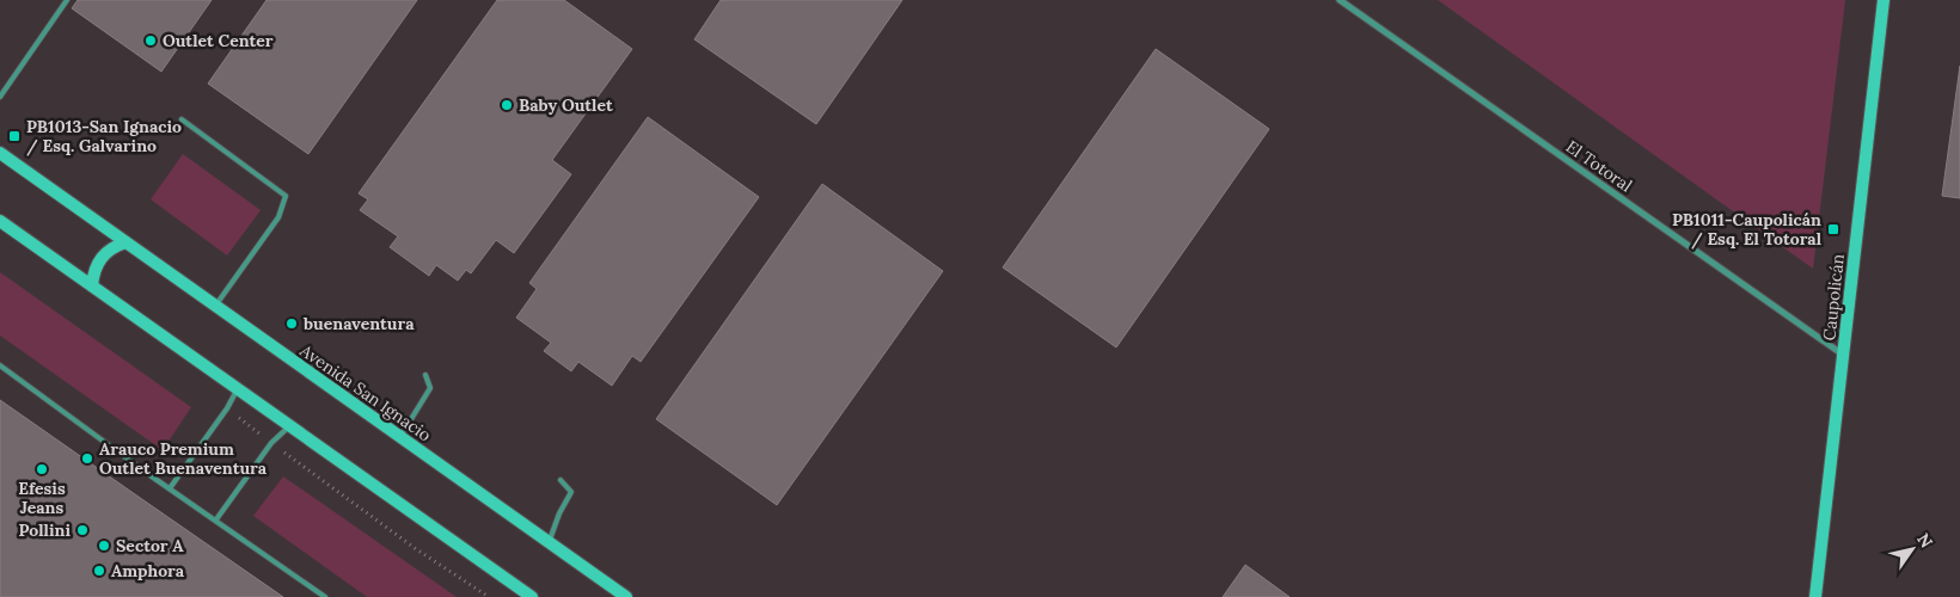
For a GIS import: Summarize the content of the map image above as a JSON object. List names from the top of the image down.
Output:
{
  "streets": {
    "main road": ["Caupolicán", "Avenida San Ignacio"],
    "street": ["El Totoral"]
  },
  "crossings": [
    ["El Totoral", "Caupolicán"]
  ],
  "places": {
    "other": [
      "Outlet Center",
      "Baby Outlet",
      "buenaventura",
      "Arauco Premium Outlet Buenaventura",
      "Efesis Jeans",
      "Pollini",
      "Sector A",
      "Amphora"
    ],
    "transit": ["PB1013-San Ignacio / Esq. Galvarino", "PB1011-Caupolicán / Esq. El Totoral"]
  },
  "north": "top right"
}
